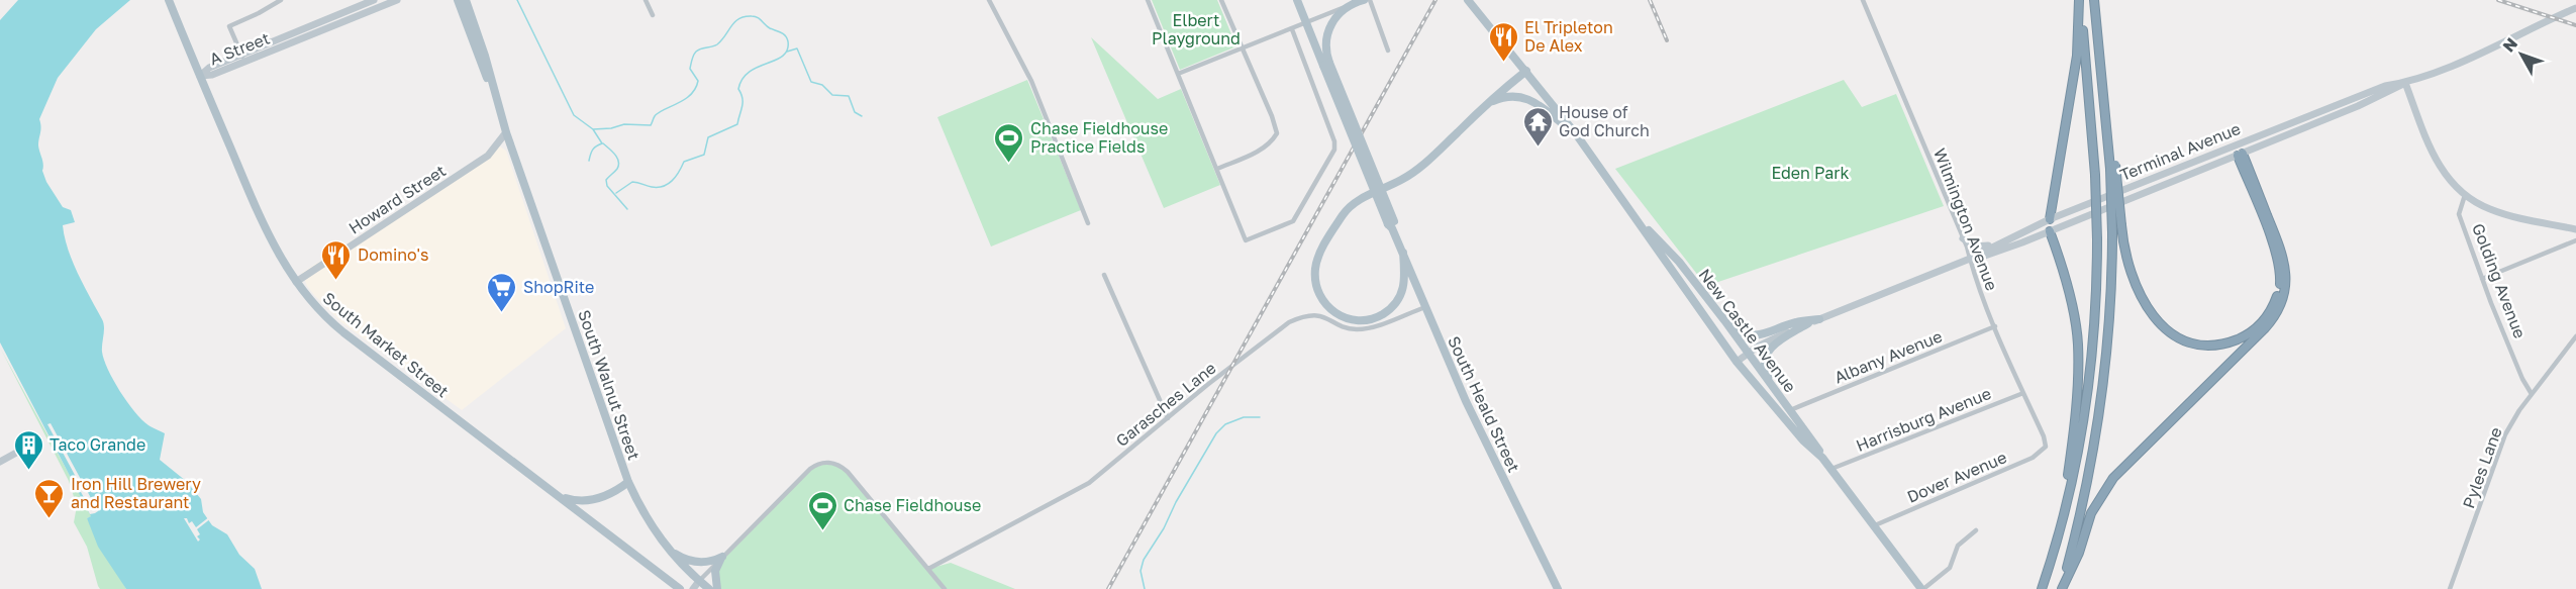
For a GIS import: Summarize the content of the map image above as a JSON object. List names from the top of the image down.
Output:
{
  "streets": {
    "main road": [
      "A Street",
      "Terminal Avenue",
      "Howard Street",
      "New Castle Avenue",
      "South Market Street",
      "South Walnut Street",
      "South Heald Street"
    ],
    "street": [
      "Wilmington Avenue",
      "Golding Avenue",
      "Albany Avenue",
      "Garasches Lane",
      "Harrisburg Avenue",
      "Pyles Lane",
      "Dover Avenue"
    ]
  },
  "crossings": [
    ["A Street", "South Market Street"],
    ["Terminal Avenue", "Wilmington Avenue"],
    ["Terminal Avenue", "New Castle Avenue"],
    ["Howard Street", "South Market Street"],
    ["Howard Street", "South Walnut Street"],
    ["Wilmington Avenue", "Albany Avenue"],
    ["Wilmington Avenue", "Harrisburg Avenue"],
    ["Wilmington Avenue", "Dover Avenue"],
    ["Golding Avenue", "Pyles Lane"],
    ["New Castle Avenue", "Albany Avenue"],
    ["New Castle Avenue", "Harrisburg Avenue"],
    ["New Castle Avenue", "Dover Avenue"],
    ["Garasches Lane", "South Heald Street"]
  ],
  "parks": ["Elbert Playground", "Eden Park"],
  "places": {
    "restaurant": ["El Tripleton De Alex", "Domino's"],
    "temple": ["House of God Church"],
    "sports": ["Chase Fieldhouse Practice Fields", "Chase Fieldhouse"],
    "supermarket": ["ShopRite"],
    "building": ["Taco Grande"],
    "bar": ["Iron Hill Brewery and Restaurant"]
  },
  "north": "top left"
}
